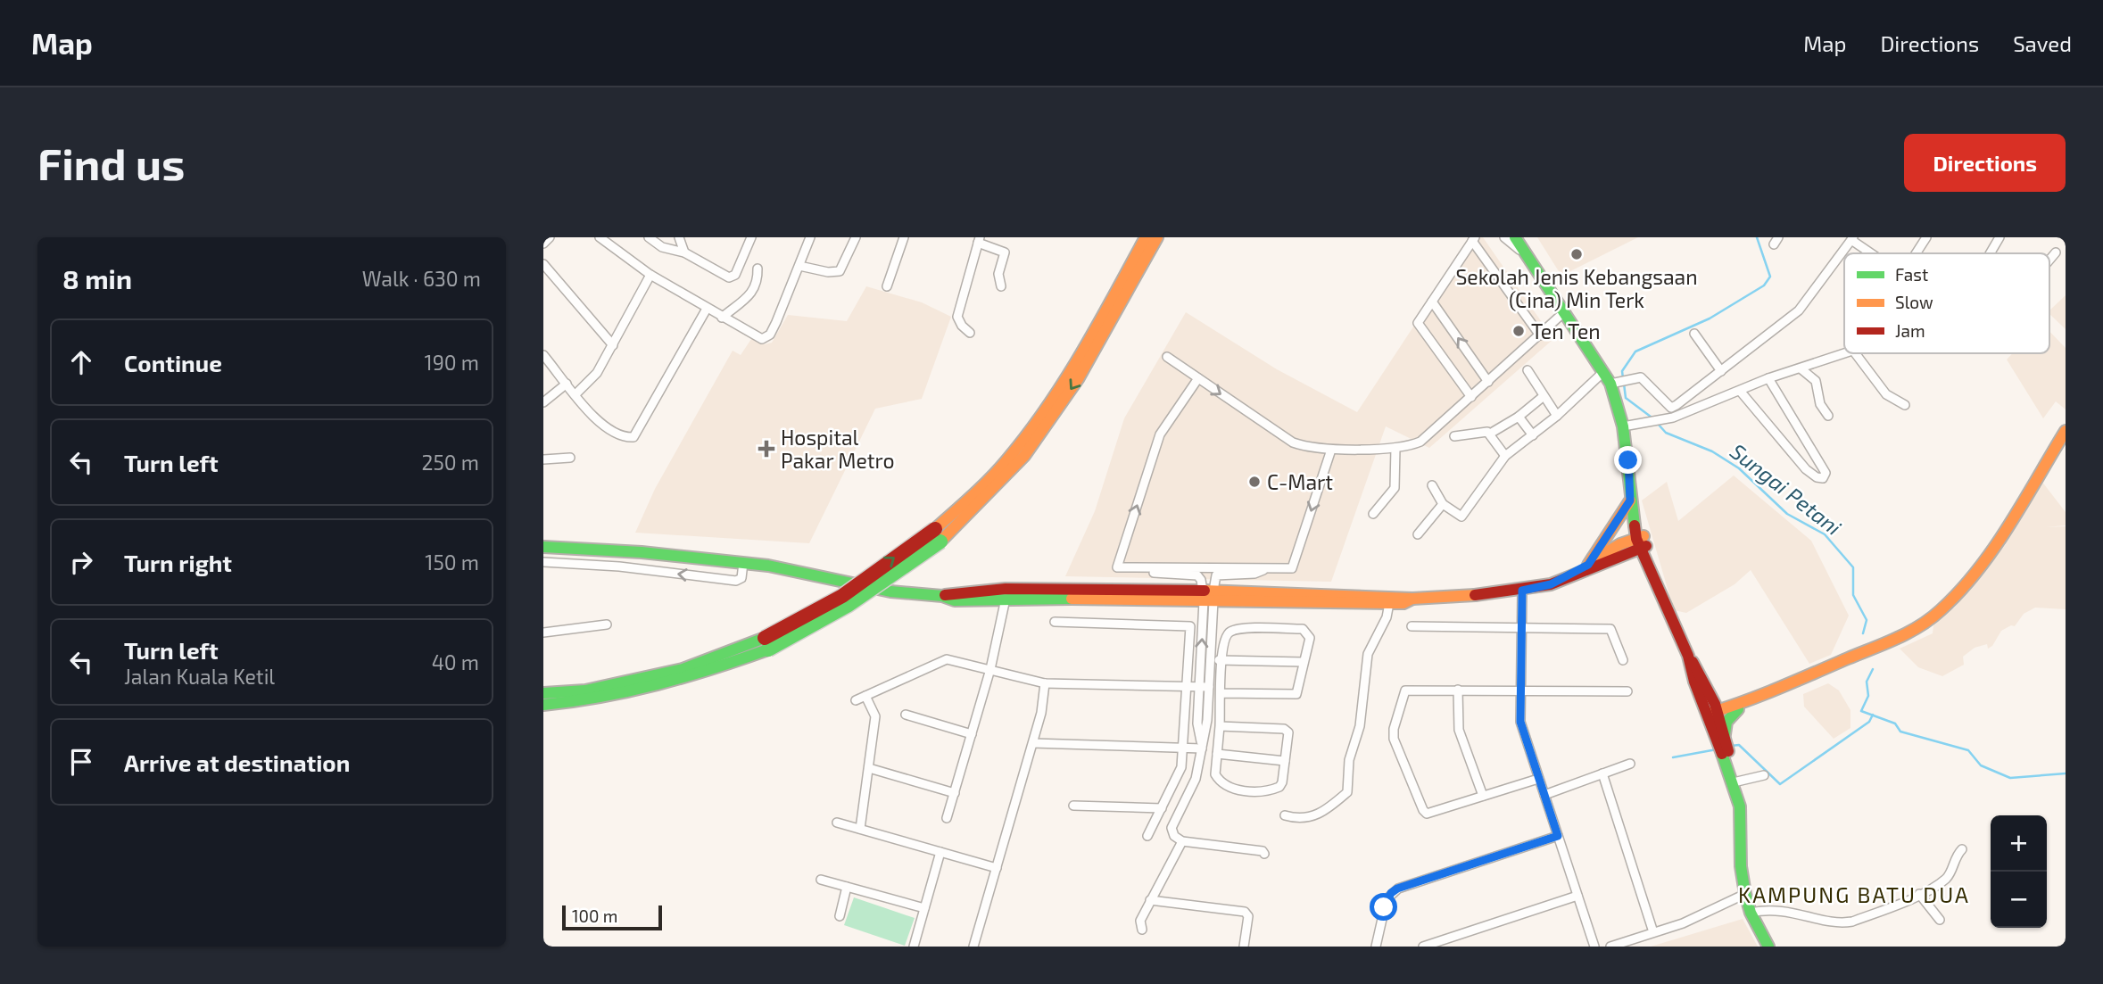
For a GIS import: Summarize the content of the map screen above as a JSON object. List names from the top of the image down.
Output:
{
  "districts": ["KAMPUNG BATU DUA"],
  "water": ["Sungai Petani"],
  "places": {
    "other": ["Sekolah Jenis Kebangsaan (Cina) Min Terk", "Ten Ten", "C-Mart"],
    "health": ["Hospital Pakar Metro"]
  },
  "legend": ["Fast", "Slow", "Jam"],
  "scale_bar": "100 m",
  "page": {
    "header": "Map",
    "nav": ["Map", "Directions", "Saved"],
    "buttons": "Directions",
    "title": "Find us",
    "heading": ["8 min", "Walk · 630 m"],
    "list": [
      ["Continue", "190 m"],
      ["Turn left", "250 m"],
      ["Turn right", "150 m"],
      ["Turn left", "Jalan Kuala Ketil", "40 m"],
      "Arrive at destination"
    ],
    "map_buttons": ["+", "−"],
    "scale": "100 m"
  }
}
